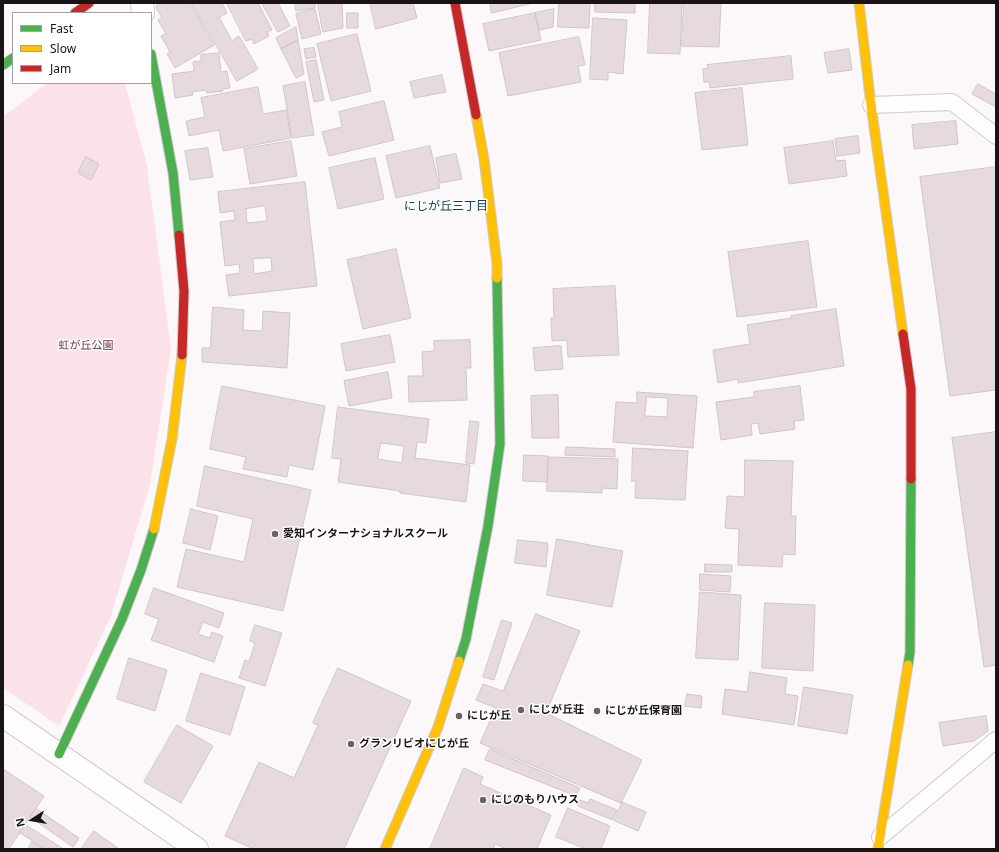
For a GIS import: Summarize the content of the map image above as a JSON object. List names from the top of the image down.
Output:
{
  "districts": ["にじが丘三丁目"],
  "parks": ["虹が丘公園"],
  "places": [
    "愛知インターナショナルスクール",
    "にじが丘荘",
    "にじが丘保育園",
    "にじが丘",
    "グランリビオにじが丘",
    "にじのもりハウス"
  ],
  "legend": ["Fast", "Slow", "Jam"],
  "north": "left"
}
